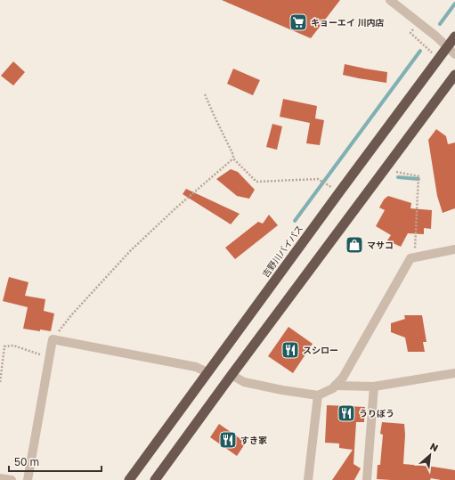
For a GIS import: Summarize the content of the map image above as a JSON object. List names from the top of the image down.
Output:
{
  "streets": {
    "highway": ["吉野川バイパス"]
  },
  "places": {
    "supermarket": ["キョーエイ 川内店"],
    "shop": ["マサコ"],
    "restaurant": ["スシロー", "うりぼう", "すき家"]
  },
  "scale_bar": "50 m",
  "north": "top right"
}
